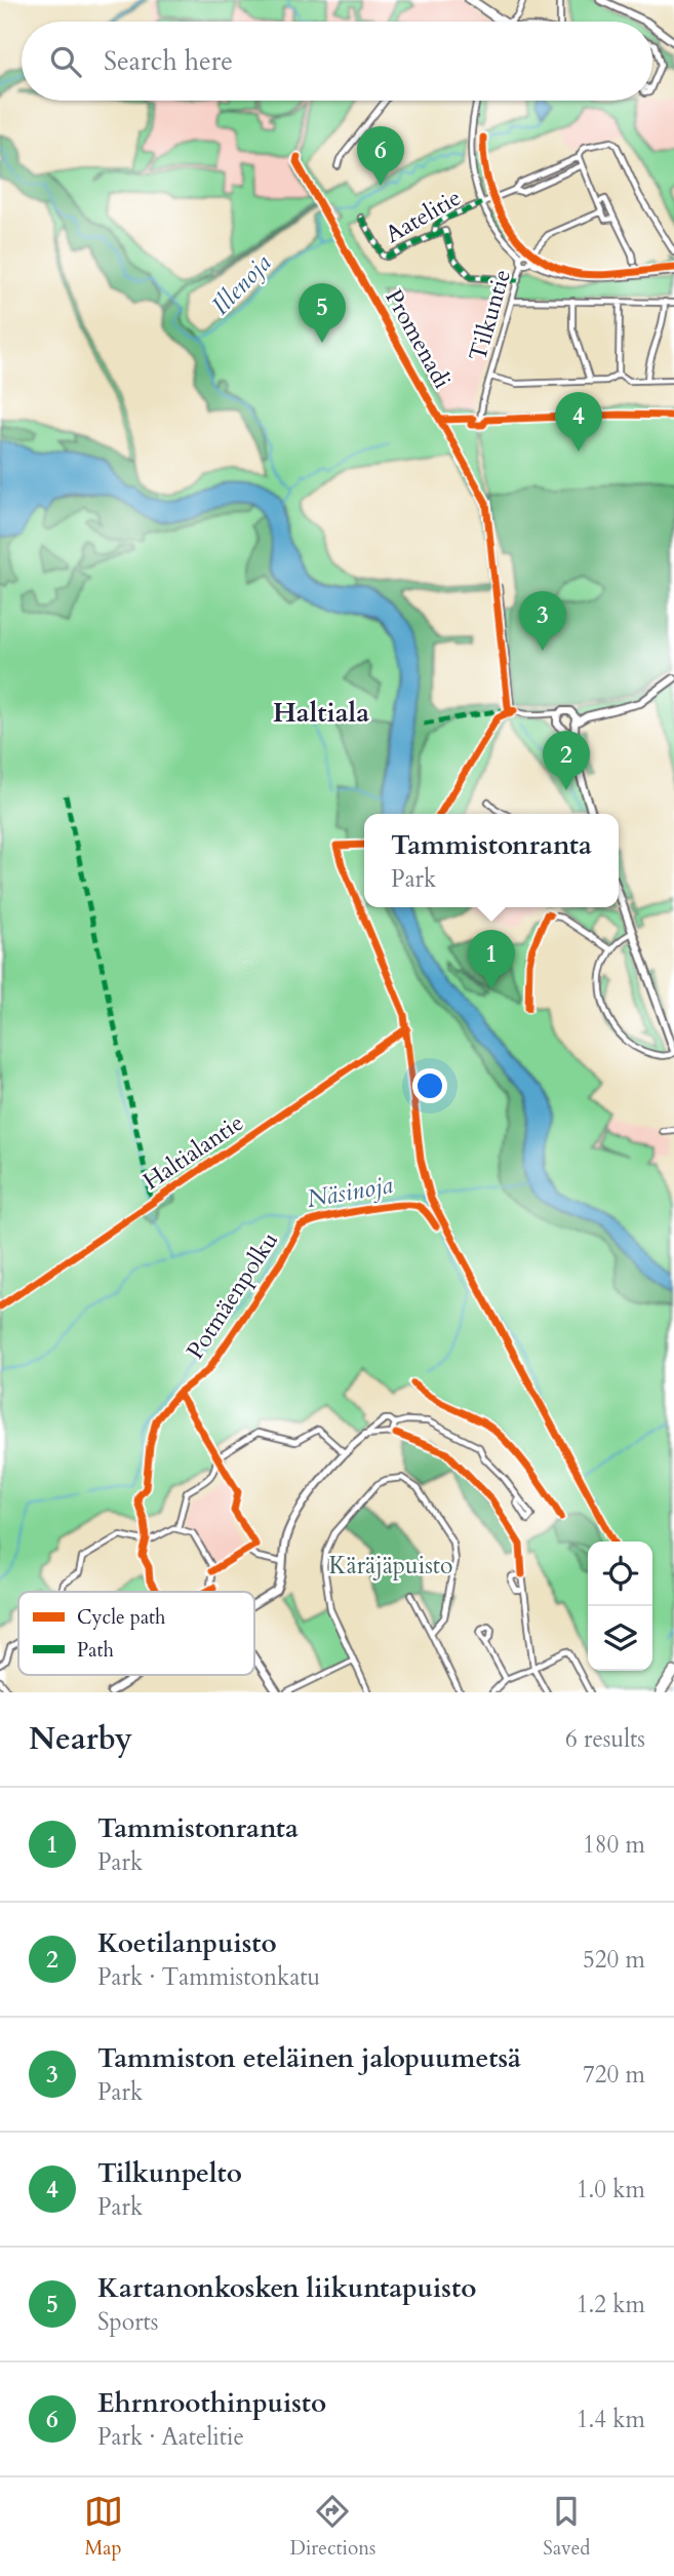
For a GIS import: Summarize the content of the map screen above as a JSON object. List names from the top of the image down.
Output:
{
  "streets": {
    "street": ["Aatelitie", "Tilkuntie"],
    "cycle path": ["Promenadi", "Haltialantie", "Potmäenpolku"]
  },
  "districts": ["Haltiala"],
  "water": ["Illenoja", "Näsinoja"],
  "parks": ["Käräjäpuisto"],
  "legend": ["Cycle path", "Path"],
  "page": {
    "search": "Search here",
    "pins": [
      "6",
      "5",
      "4",
      "3",
      "2",
      "1"
    ],
    "popup": ["Tammistonranta", "Park"],
    "heading": ["Nearby", "6 results"],
    "list": [
      {
        "mark": "1",
        "name": "Tammistonranta",
        "note": "Park",
        "value": "180 m"
      },
      {
        "mark": "2",
        "name": "Koetilanpuisto",
        "note": "Park · Tammistonkatu",
        "value": "520 m"
      },
      {
        "mark": "3",
        "name": "Tammiston eteläinen jalopuumetsä",
        "note": "Park",
        "value": "720 m"
      },
      {
        "mark": "4",
        "name": "Tilkunpelto",
        "note": "Park",
        "value": "1.0 km"
      },
      {
        "mark": "5",
        "name": "Kartanonkosken liikuntapuisto",
        "note": "Sports",
        "value": "1.2 km"
      },
      {
        "mark": "6",
        "name": "Ehrnroothinpuisto",
        "note": "Park · Aatelitie",
        "value": "1.4 km"
      }
    ],
    "nav": ["Map", "Directions", "Saved"]
  }
}
